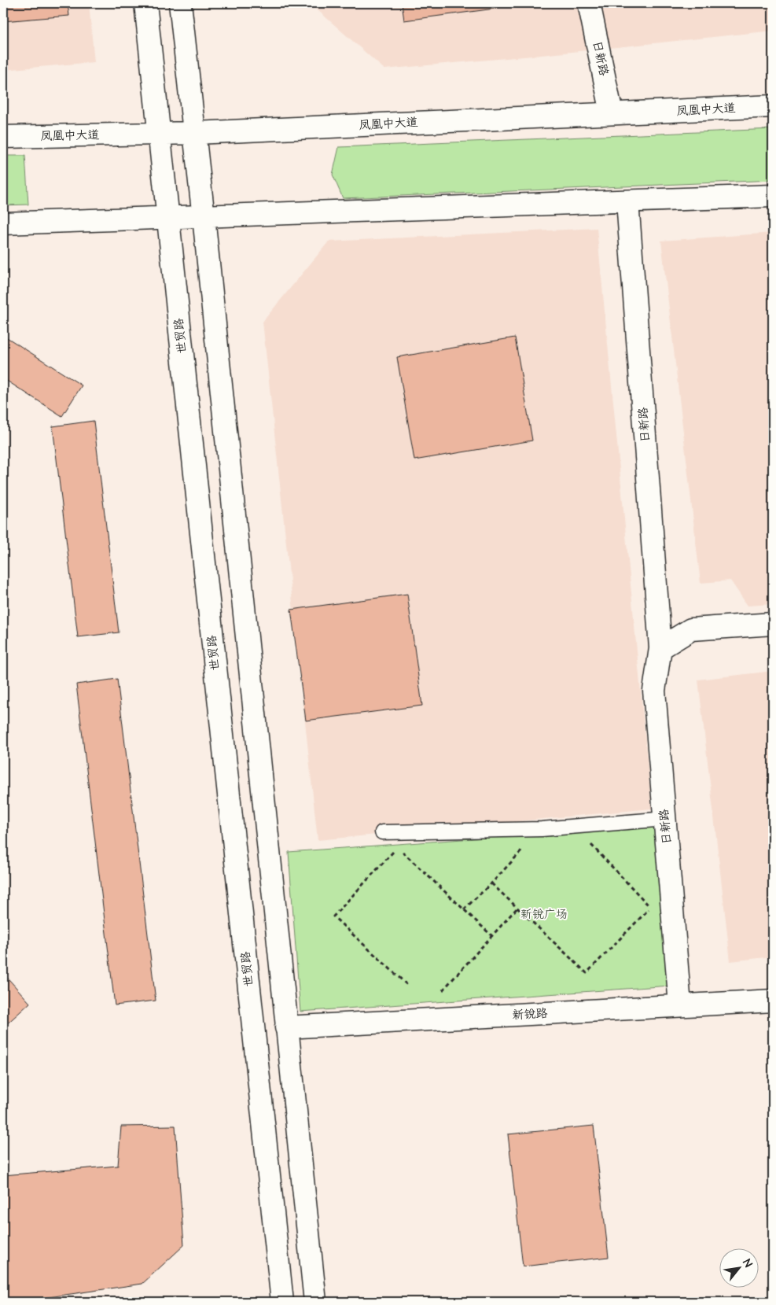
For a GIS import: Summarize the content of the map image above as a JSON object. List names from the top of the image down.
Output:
{
  "streets": {
    "main road": [
      "日新路",
      "凤凰中大道",
      "世贸路",
      "新锐路"
    ]
  },
  "crossings": [
    ["日新路", "凤凰中大道"],
    ["日新路", "新锐路"],
    ["凤凰中大道", "世贸路"]
  ],
  "parks": ["新锐广场"],
  "north": "top right"
}
